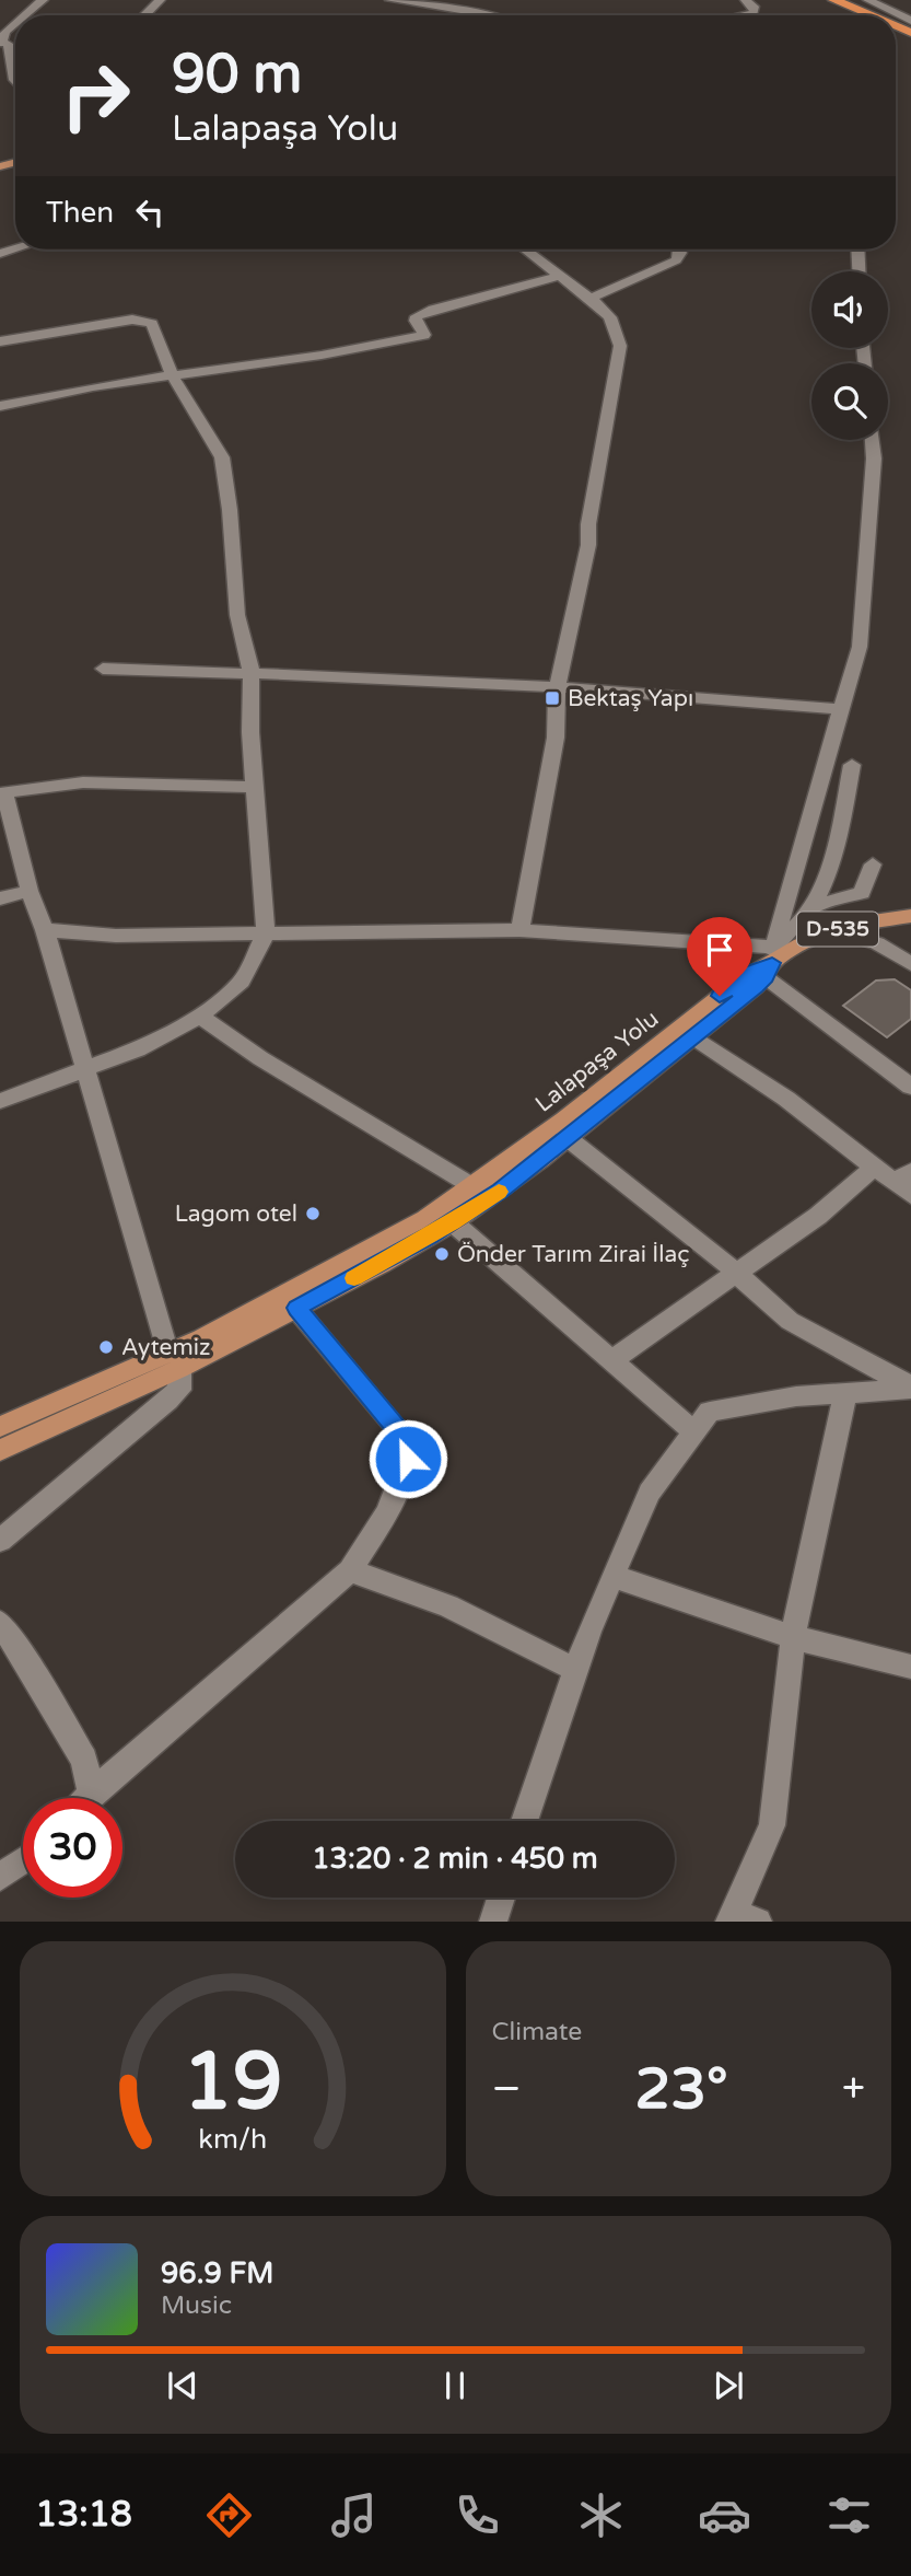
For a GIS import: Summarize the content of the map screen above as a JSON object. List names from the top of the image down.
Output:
{
  "streets": {
    "main road": ["D-535", "Lalapaşa Yolu"]
  },
  "crossings": [
    ["D-535", "Lalapaşa Yolu"]
  ],
  "places": {
    "transit": ["Bektaş Yapı"],
    "other": ["Lagom otel", "Önder Tarım Zirai İlaç", "Aytemiz"]
  },
  "page": {
    "turn": ["90 m", "Lalapaşa Yolu"],
    "then": "Then",
    "limit": "30",
    "trip": "13:20 · 2 min · 450 m",
    "tile": "Climate",
    "heat": ["−", "23°", "+"],
    "song": ["96.9 FM", "Music"],
    "tabs": "13:18",
    "gauge": ["19", "km/h"]
  }
}
